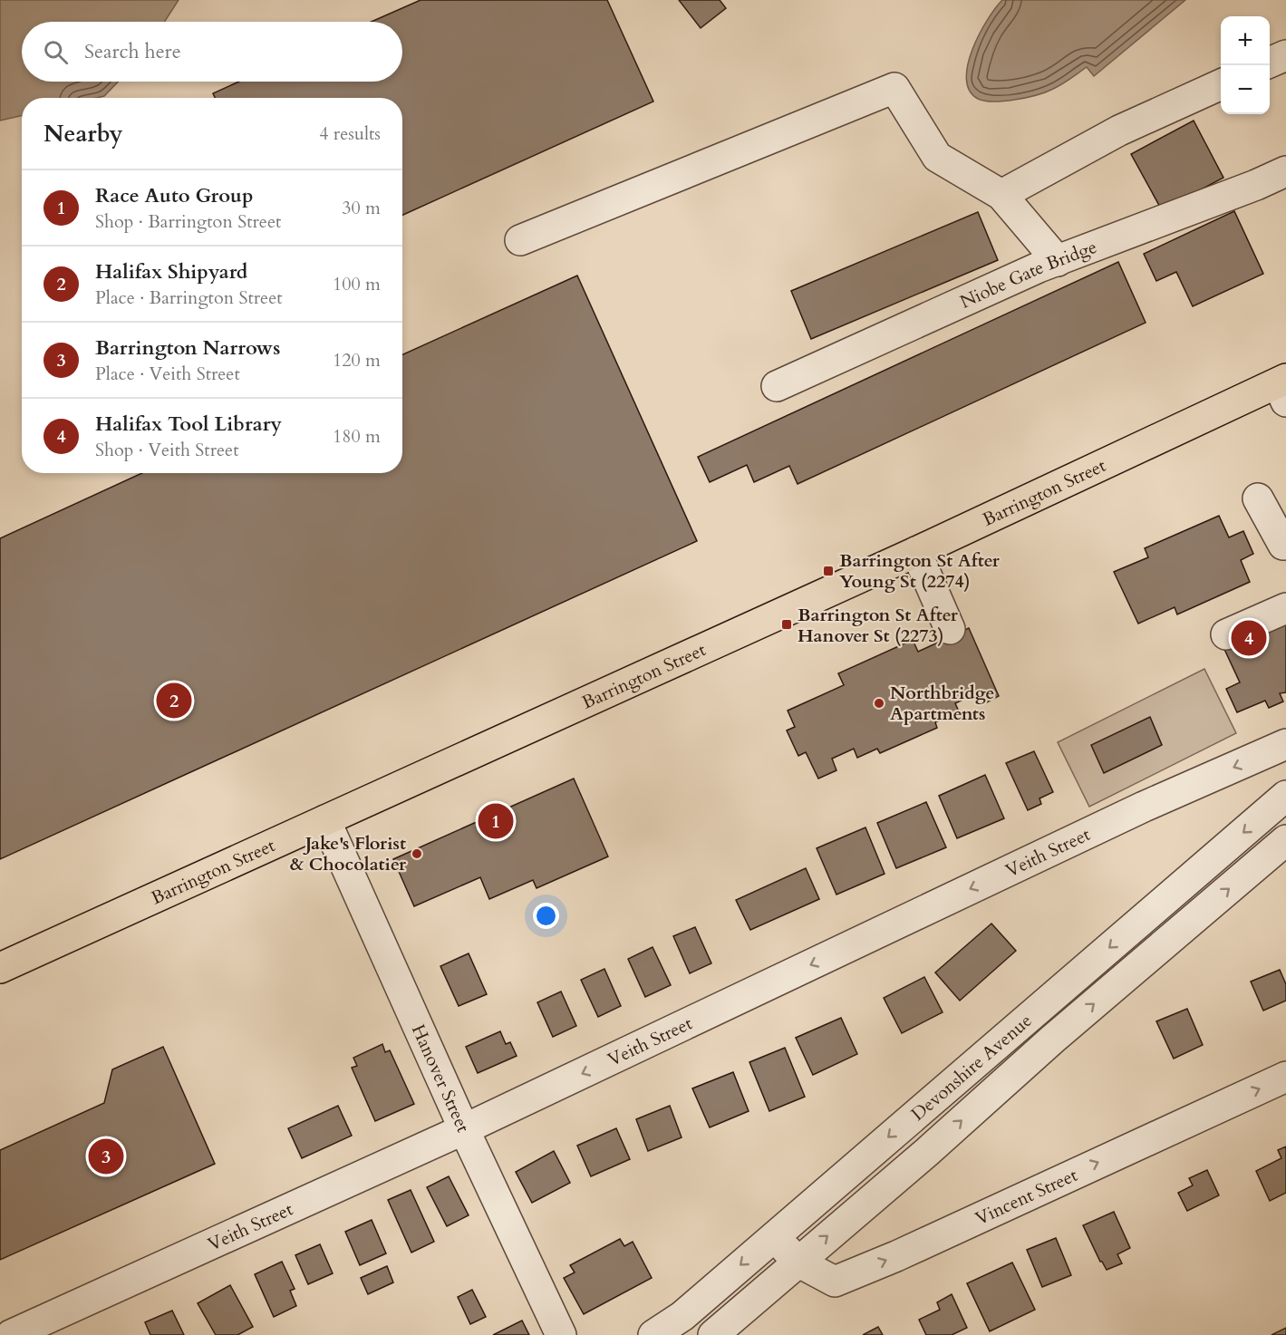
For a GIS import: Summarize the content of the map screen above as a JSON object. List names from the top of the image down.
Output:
{
  "streets": {
    "main road": ["Barrington Street"],
    "street": [
      "Niobe Gate Bridge",
      "Veith Street",
      "Devonshire Avenue",
      "Hanover Street",
      "Vincent Street"
    ]
  },
  "crossings": [
    ["Barrington Street", "Hanover Street"],
    ["Veith Street", "Hanover Street"],
    ["Devonshire Avenue", "Vincent Street"]
  ],
  "one_way": ["Veith Street", "Vincent Street"],
  "places": {
    "transit": ["Barrington St After Young St (2274)", "Barrington St After Hanover St (2273)"],
    "other": ["Northbridge Apartments", "Jake's Florist & Chocolatier"]
  },
  "page": {
    "map_buttons": ["+", "−"],
    "search": "Search here",
    "heading": ["Nearby", "4 results"],
    "list": [
      {
        "mark": "1",
        "name": "Race Auto Group",
        "note": "Shop · Barrington Street",
        "value": "30 m"
      },
      {
        "mark": "2",
        "name": "Halifax Shipyard",
        "note": "Place · Barrington Street",
        "value": "100 m"
      },
      {
        "mark": "3",
        "name": "Barrington Narrows",
        "note": "Place · Veith Street",
        "value": "120 m"
      },
      {
        "mark": "4",
        "name": "Halifax Tool Library",
        "note": "Shop · Veith Street",
        "value": "180 m"
      }
    ],
    "pins": [
      "4",
      "2",
      "1",
      "3"
    ]
  }
}
